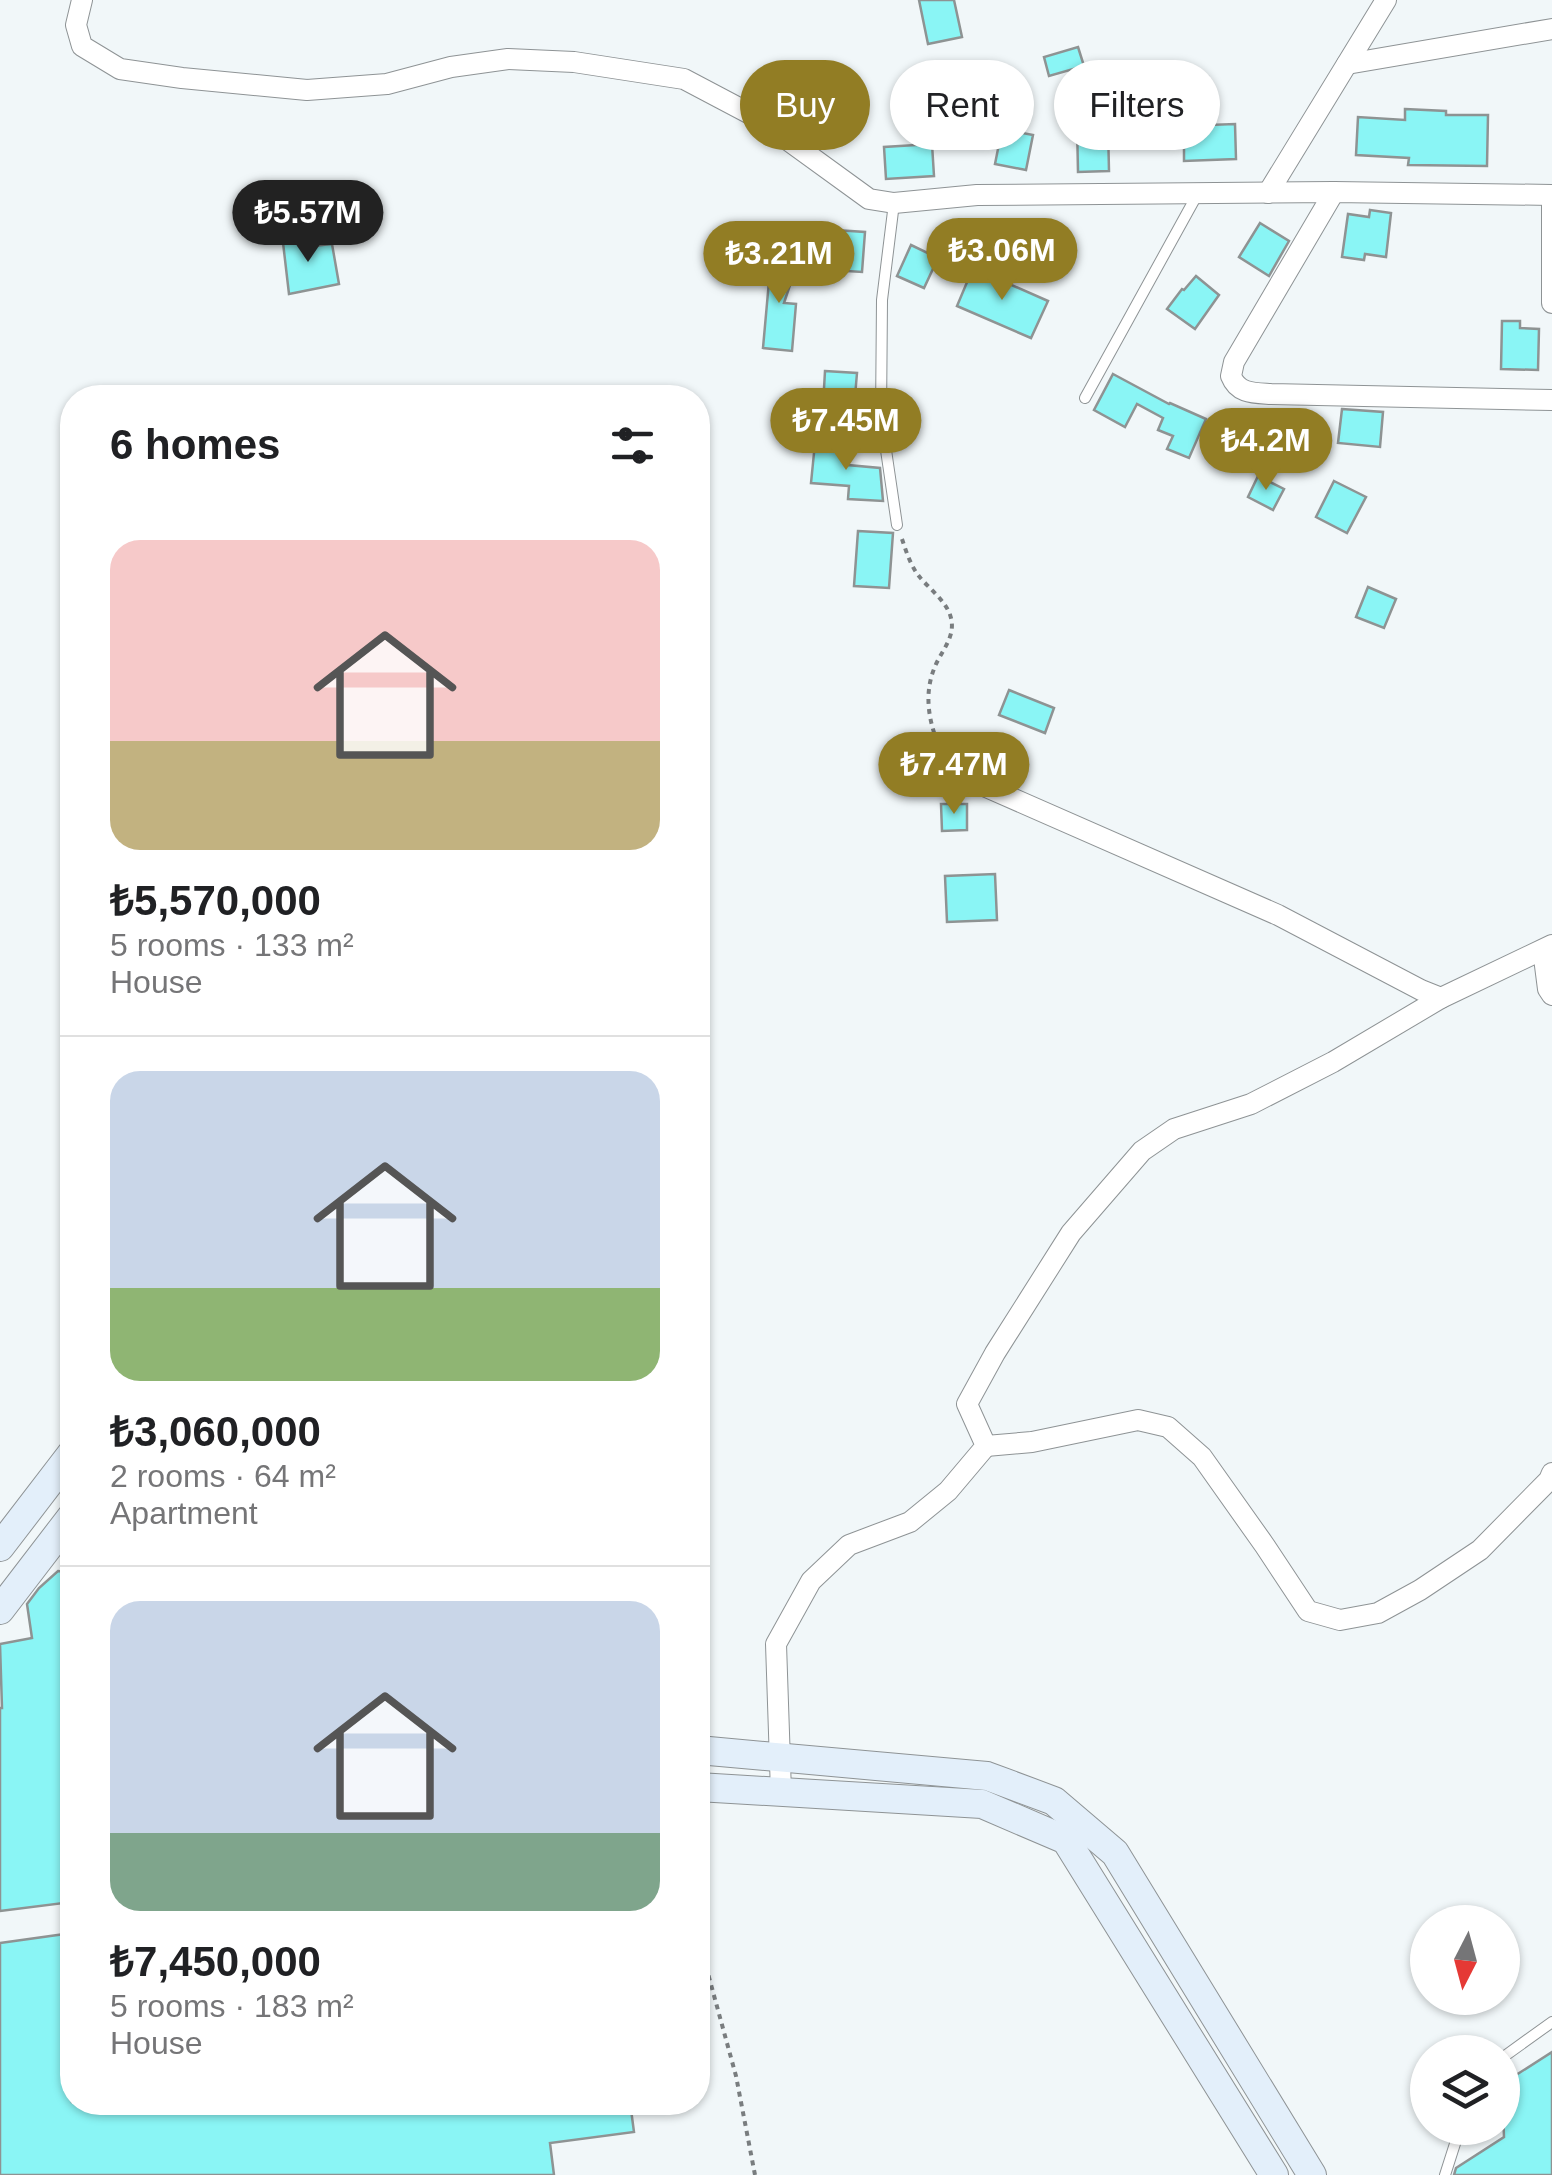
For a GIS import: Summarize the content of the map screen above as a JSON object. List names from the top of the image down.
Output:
{
  "north": "bottom",
  "page": {
    "chip": ["Buy", "Rent", "Filters"],
    "price": [
      "₺5.57M",
      "₺3.06M",
      "₺3.21M",
      "₺7.45M",
      "₺4.2M",
      "₺7.47M"
    ],
    "heading": "6 homes",
    "list": [
      {
        "name": "₺5,570,000",
        "note": "5 rooms · 133 m² · House"
      },
      {
        "name": "₺3,060,000",
        "note": "2 rooms · 64 m² · Apartment"
      },
      {
        "name": "₺7,450,000",
        "note": "5 rooms · 183 m² · House"
      }
    ]
  }
}
